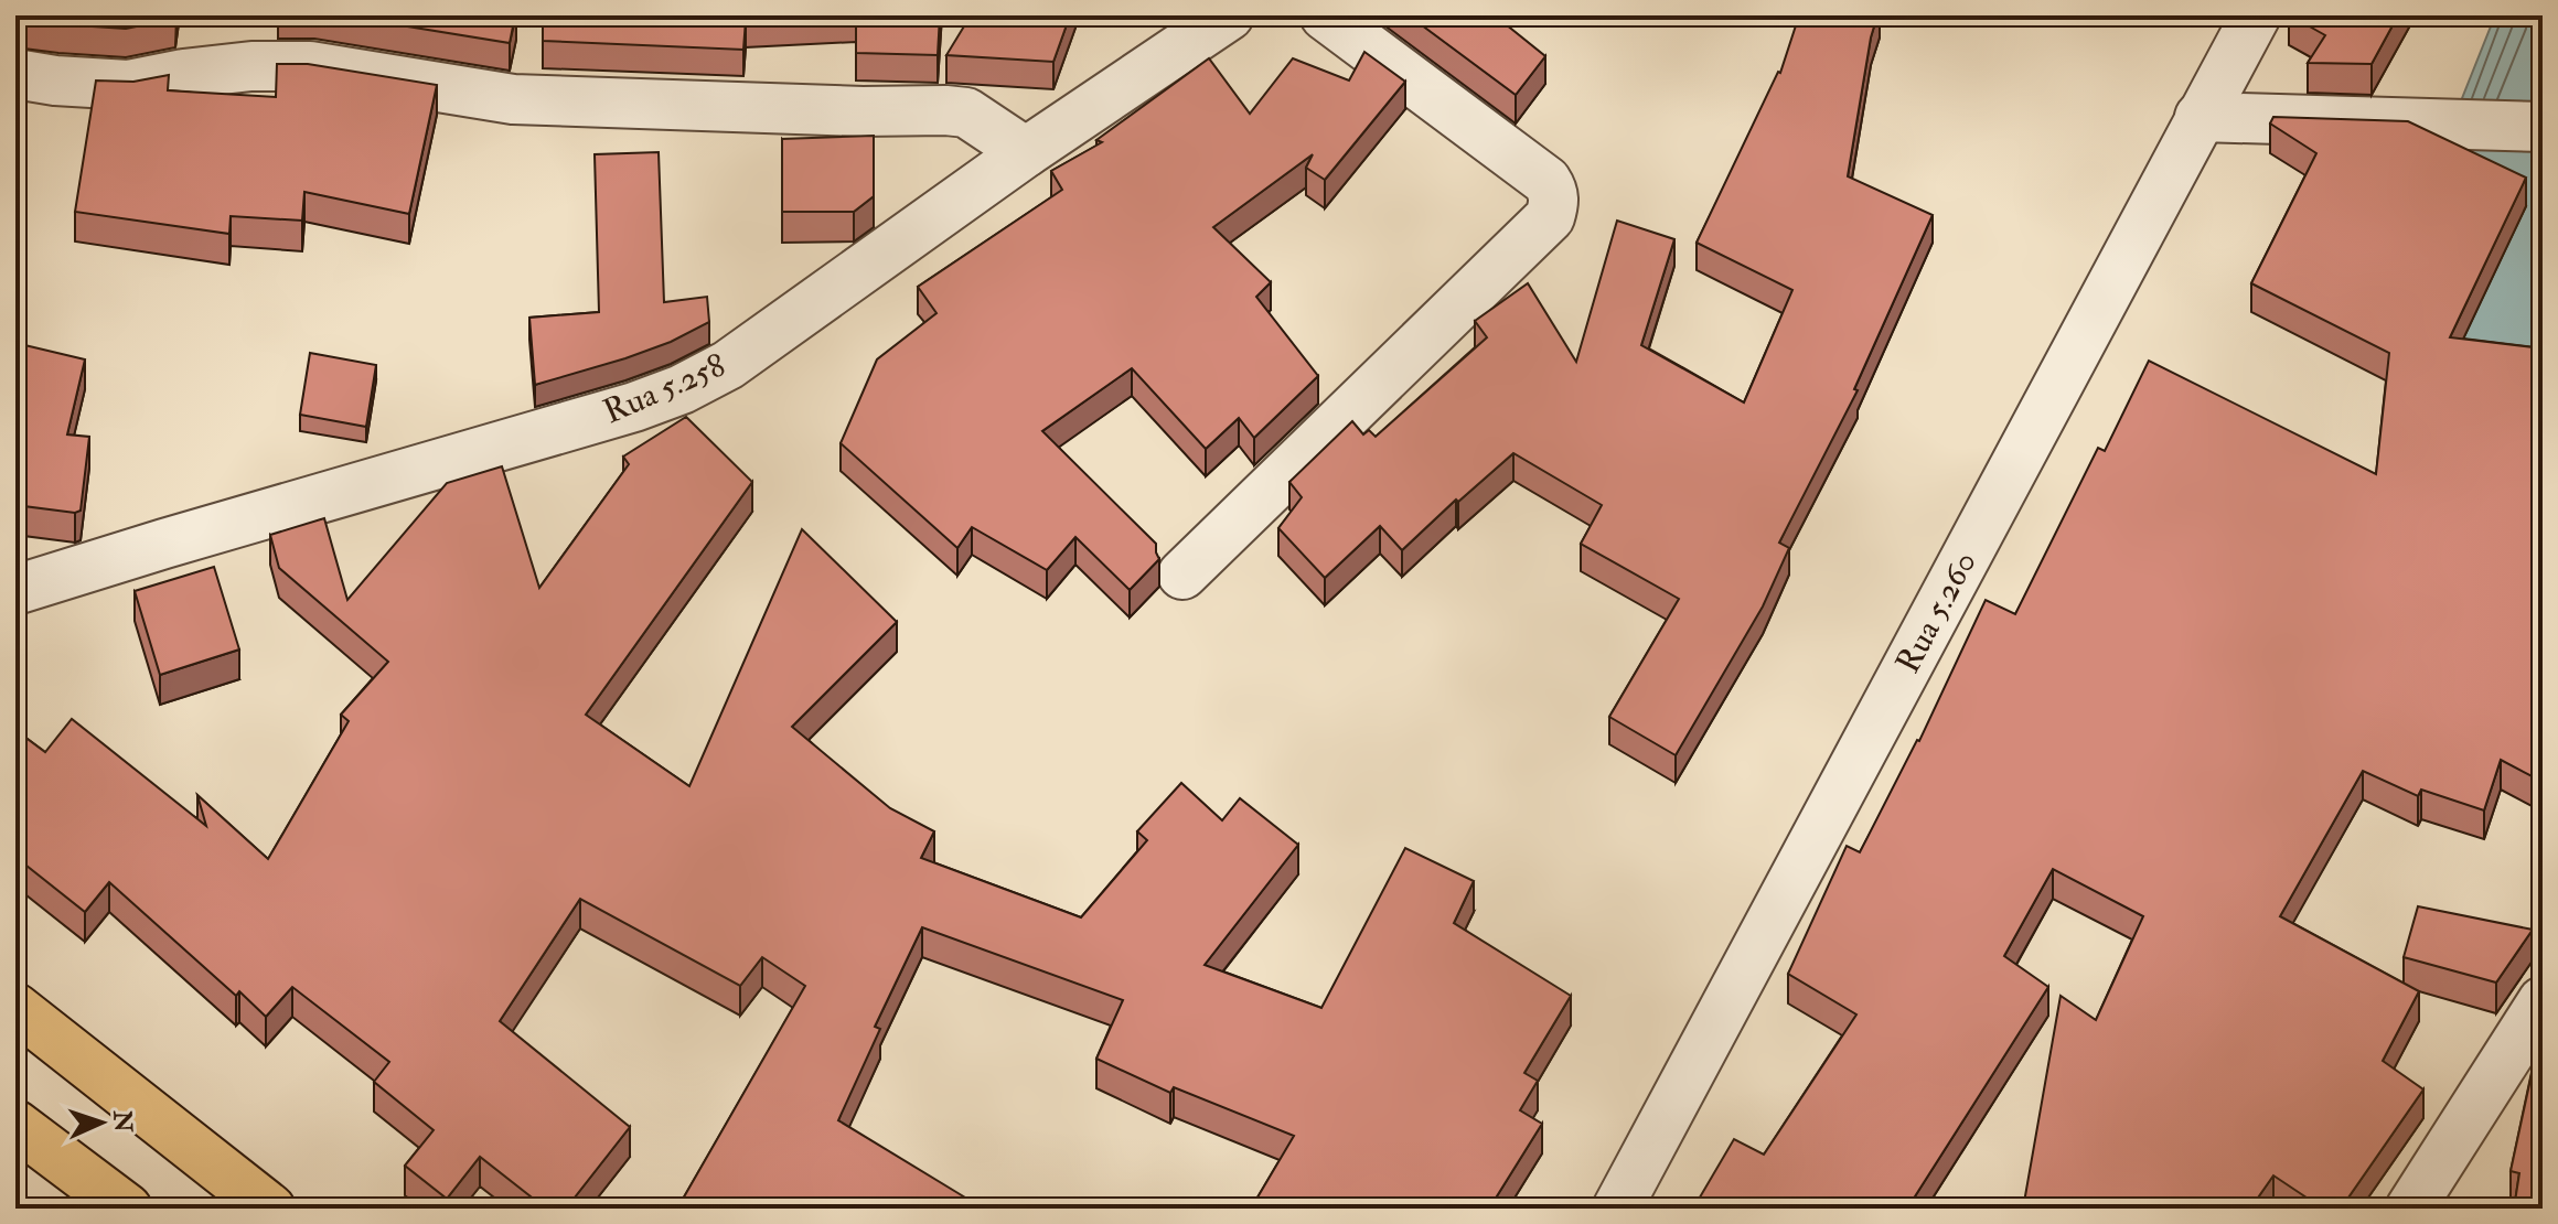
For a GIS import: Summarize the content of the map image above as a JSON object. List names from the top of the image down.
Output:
{
  "streets": {
    "street": ["Rua 5.258", "Rua 5.260"]
  },
  "north": "right"
}
